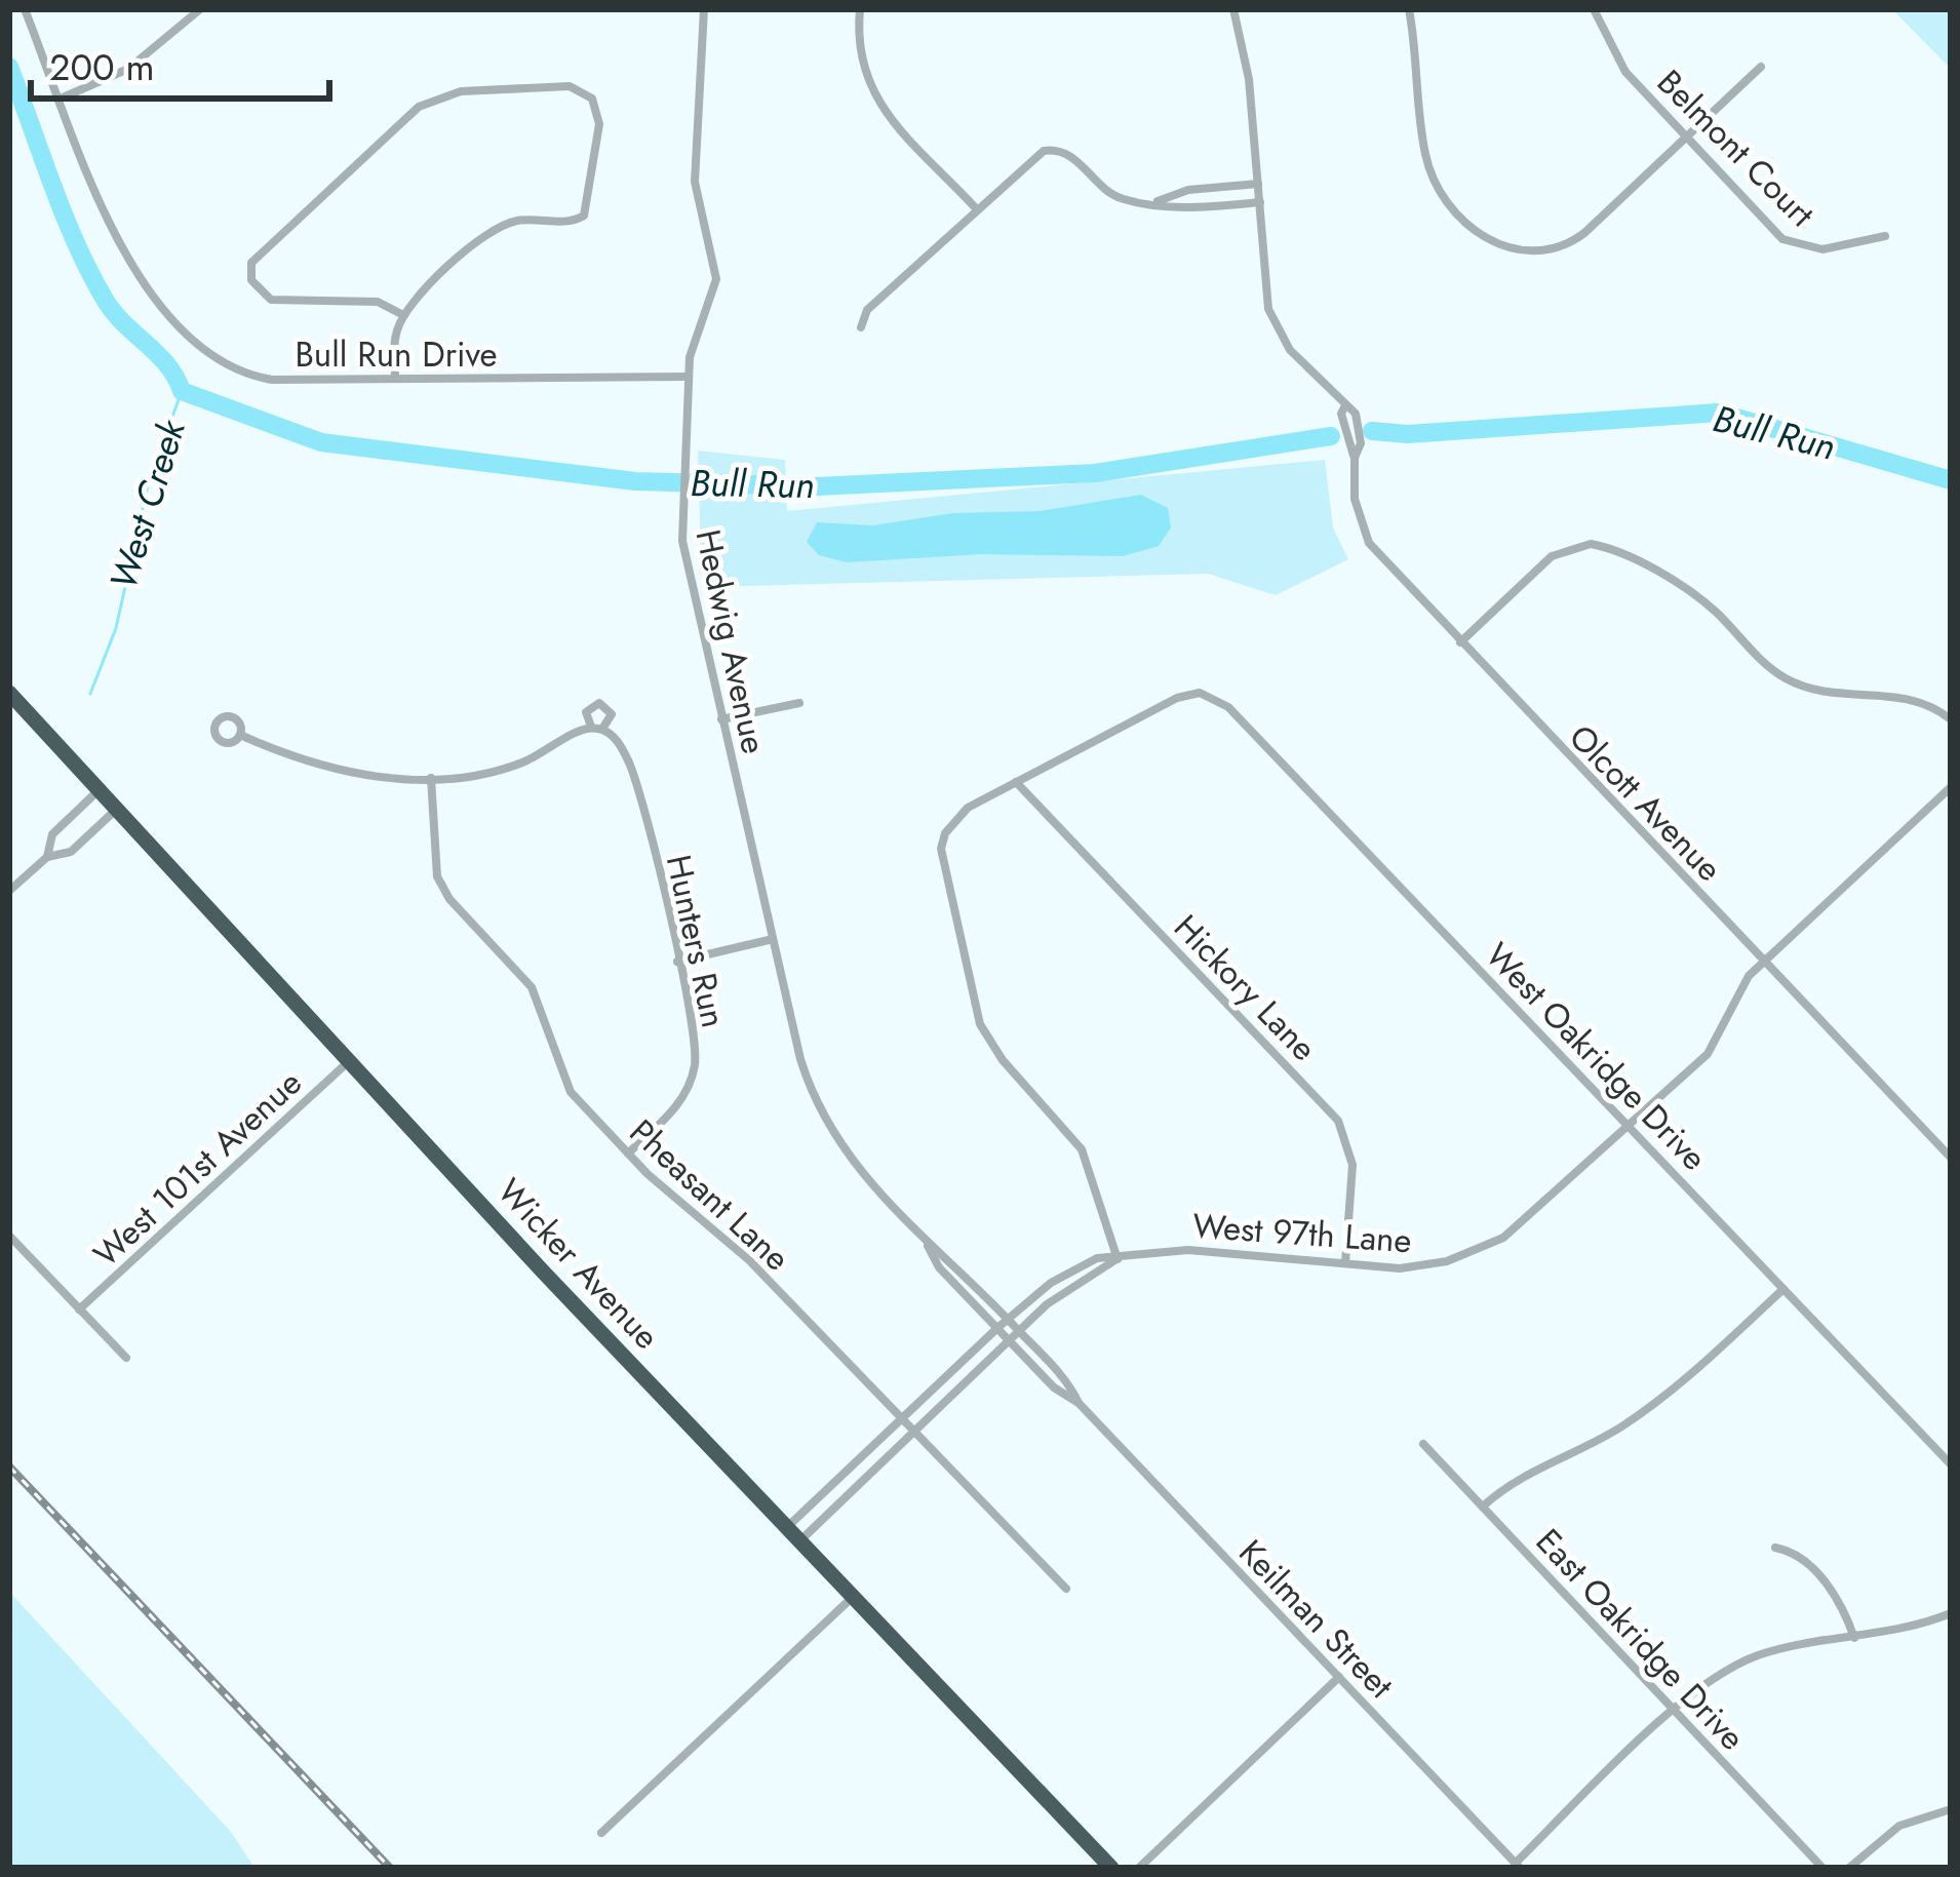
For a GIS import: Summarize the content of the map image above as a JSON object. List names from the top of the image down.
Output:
{
  "streets": {
    "highway": ["Wicker Avenue"],
    "street": [
      "Belmont Court",
      "Bull Run Drive",
      "Hedwig Avenue",
      "Olcott Avenue",
      "Hunters Run",
      "Hickory Lane",
      "West Oakridge Drive",
      "West 101st Avenue",
      "Pheasant Lane",
      "West 97th Lane",
      "Keilman Street",
      "East Oakridge Drive"
    ]
  },
  "crossings": [
    ["Bull Run Drive", "Hedwig Avenue"],
    ["Hedwig Avenue", "West 97th Lane"],
    ["Hedwig Avenue", "Keilman Street"],
    ["Olcott Avenue", "West 97th Lane"],
    ["Hunters Run", "Pheasant Lane"],
    ["Hickory Lane", "West Oakridge Drive"],
    ["Hickory Lane", "West 97th Lane"],
    ["West Oakridge Drive", "West 97th Lane"],
    ["West 101st Avenue", "Wicker Avenue"],
    ["Pheasant Lane", "West 97th Lane"],
    ["West 97th Lane", "Wicker Avenue"],
    ["West 97th Lane", "Keilman Street"]
  ],
  "water": ["Bull Run", "West Creek"],
  "scale_bar": "200 m"
}
